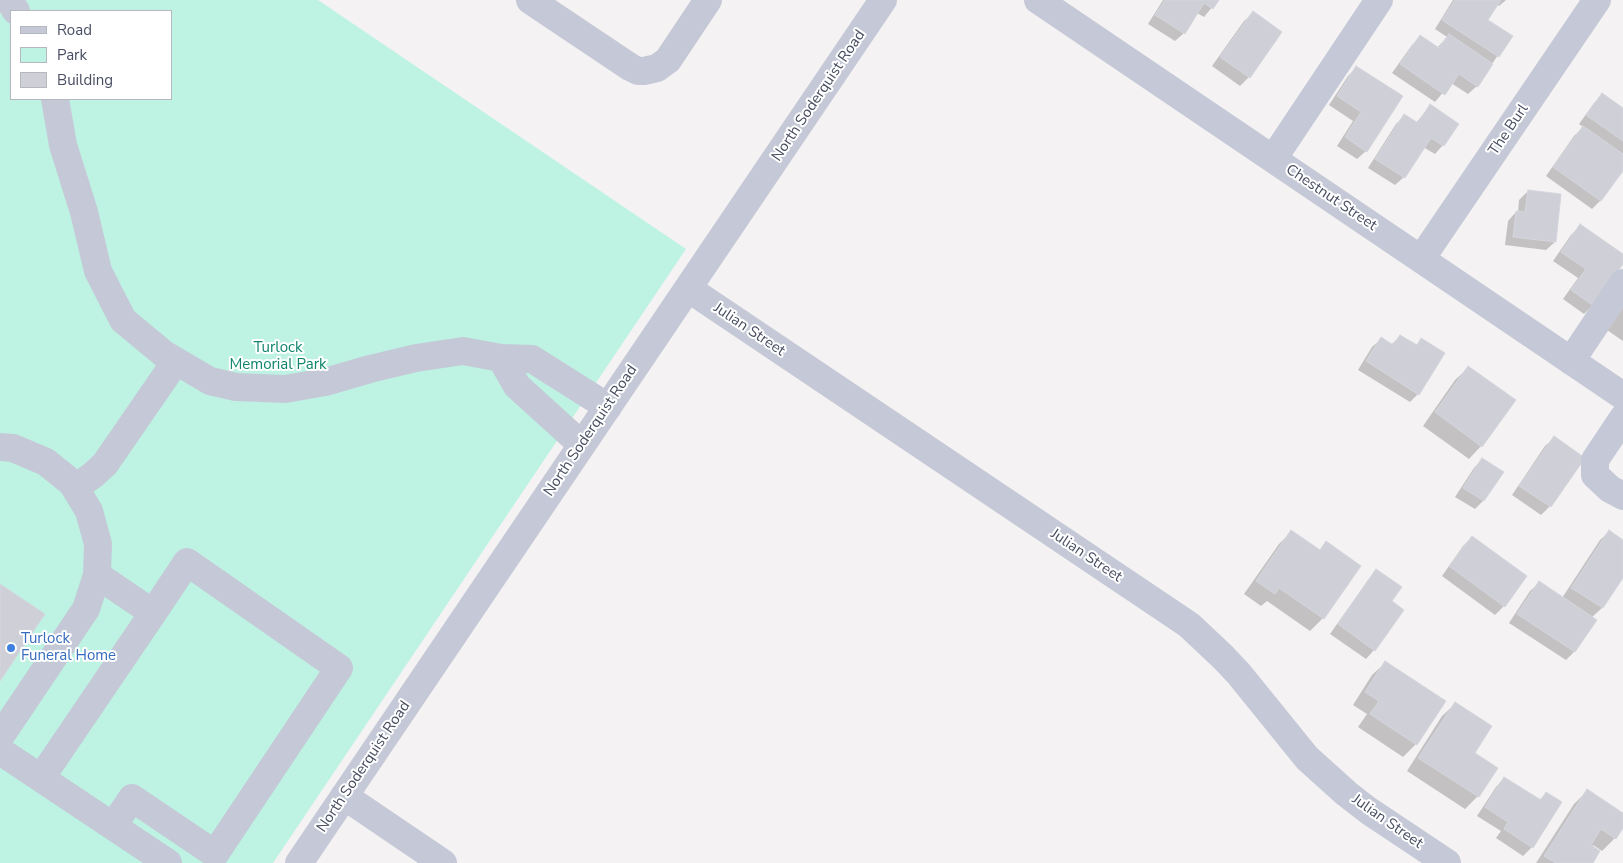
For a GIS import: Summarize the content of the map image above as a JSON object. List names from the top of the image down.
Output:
{
  "streets": {
    "street": [
      "North Soderquist Road",
      "The Burl",
      "Chestnut Street",
      "Julian Street"
    ]
  },
  "crossings": [
    ["North Soderquist Road", "Julian Street"],
    ["The Burl", "Chestnut Street"]
  ],
  "parks": ["Turlock Memorial Park"],
  "places": ["Turlock Funeral Home"],
  "legend": ["Road", "Park", "Building"]
}
